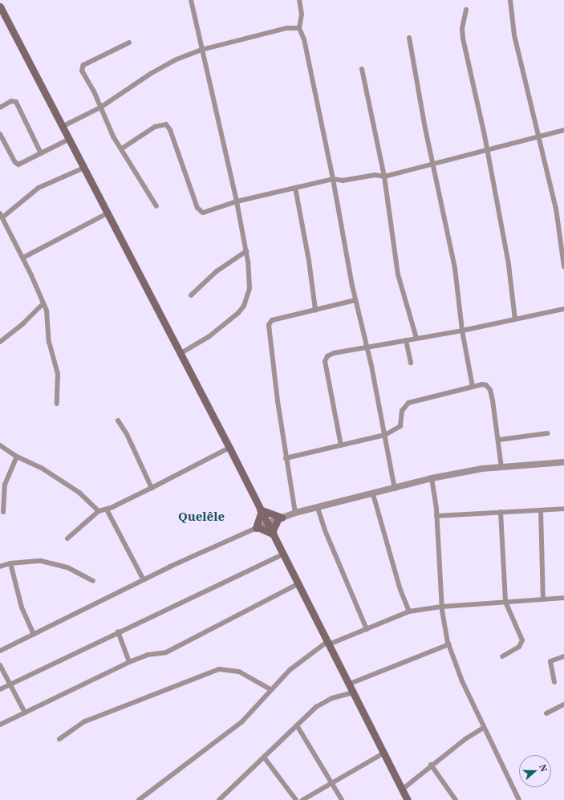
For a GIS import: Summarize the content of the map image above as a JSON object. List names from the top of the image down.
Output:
{
  "districts": ["Quelêle"],
  "north": "right"
}
